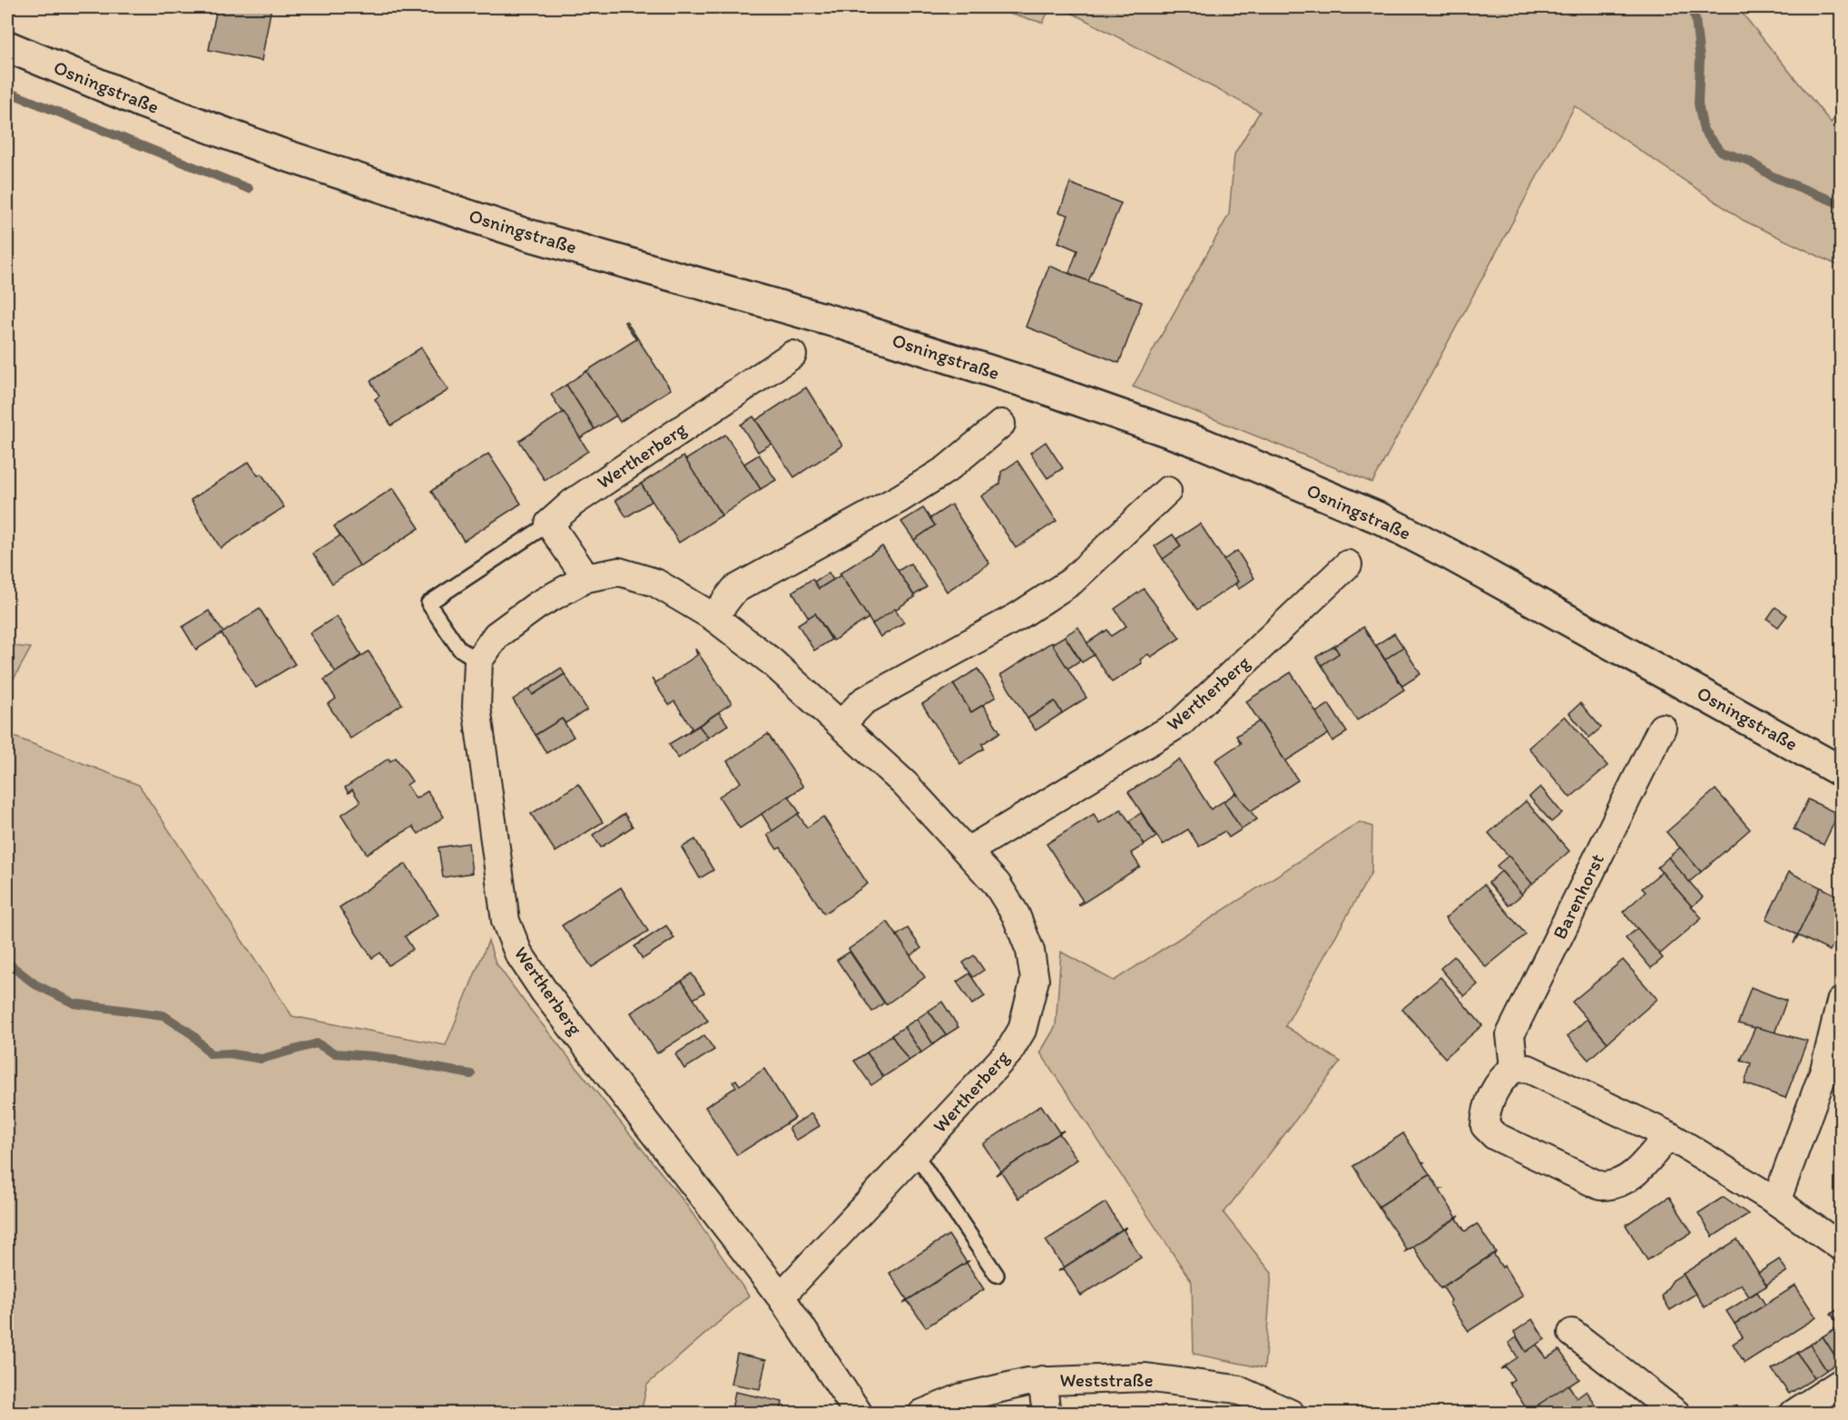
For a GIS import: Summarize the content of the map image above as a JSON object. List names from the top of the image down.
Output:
{
  "streets": {
    "street": [
      "Osningstraße",
      "Wertherberg",
      "Barenhorst",
      "Weststraße"
    ]
  }
}
